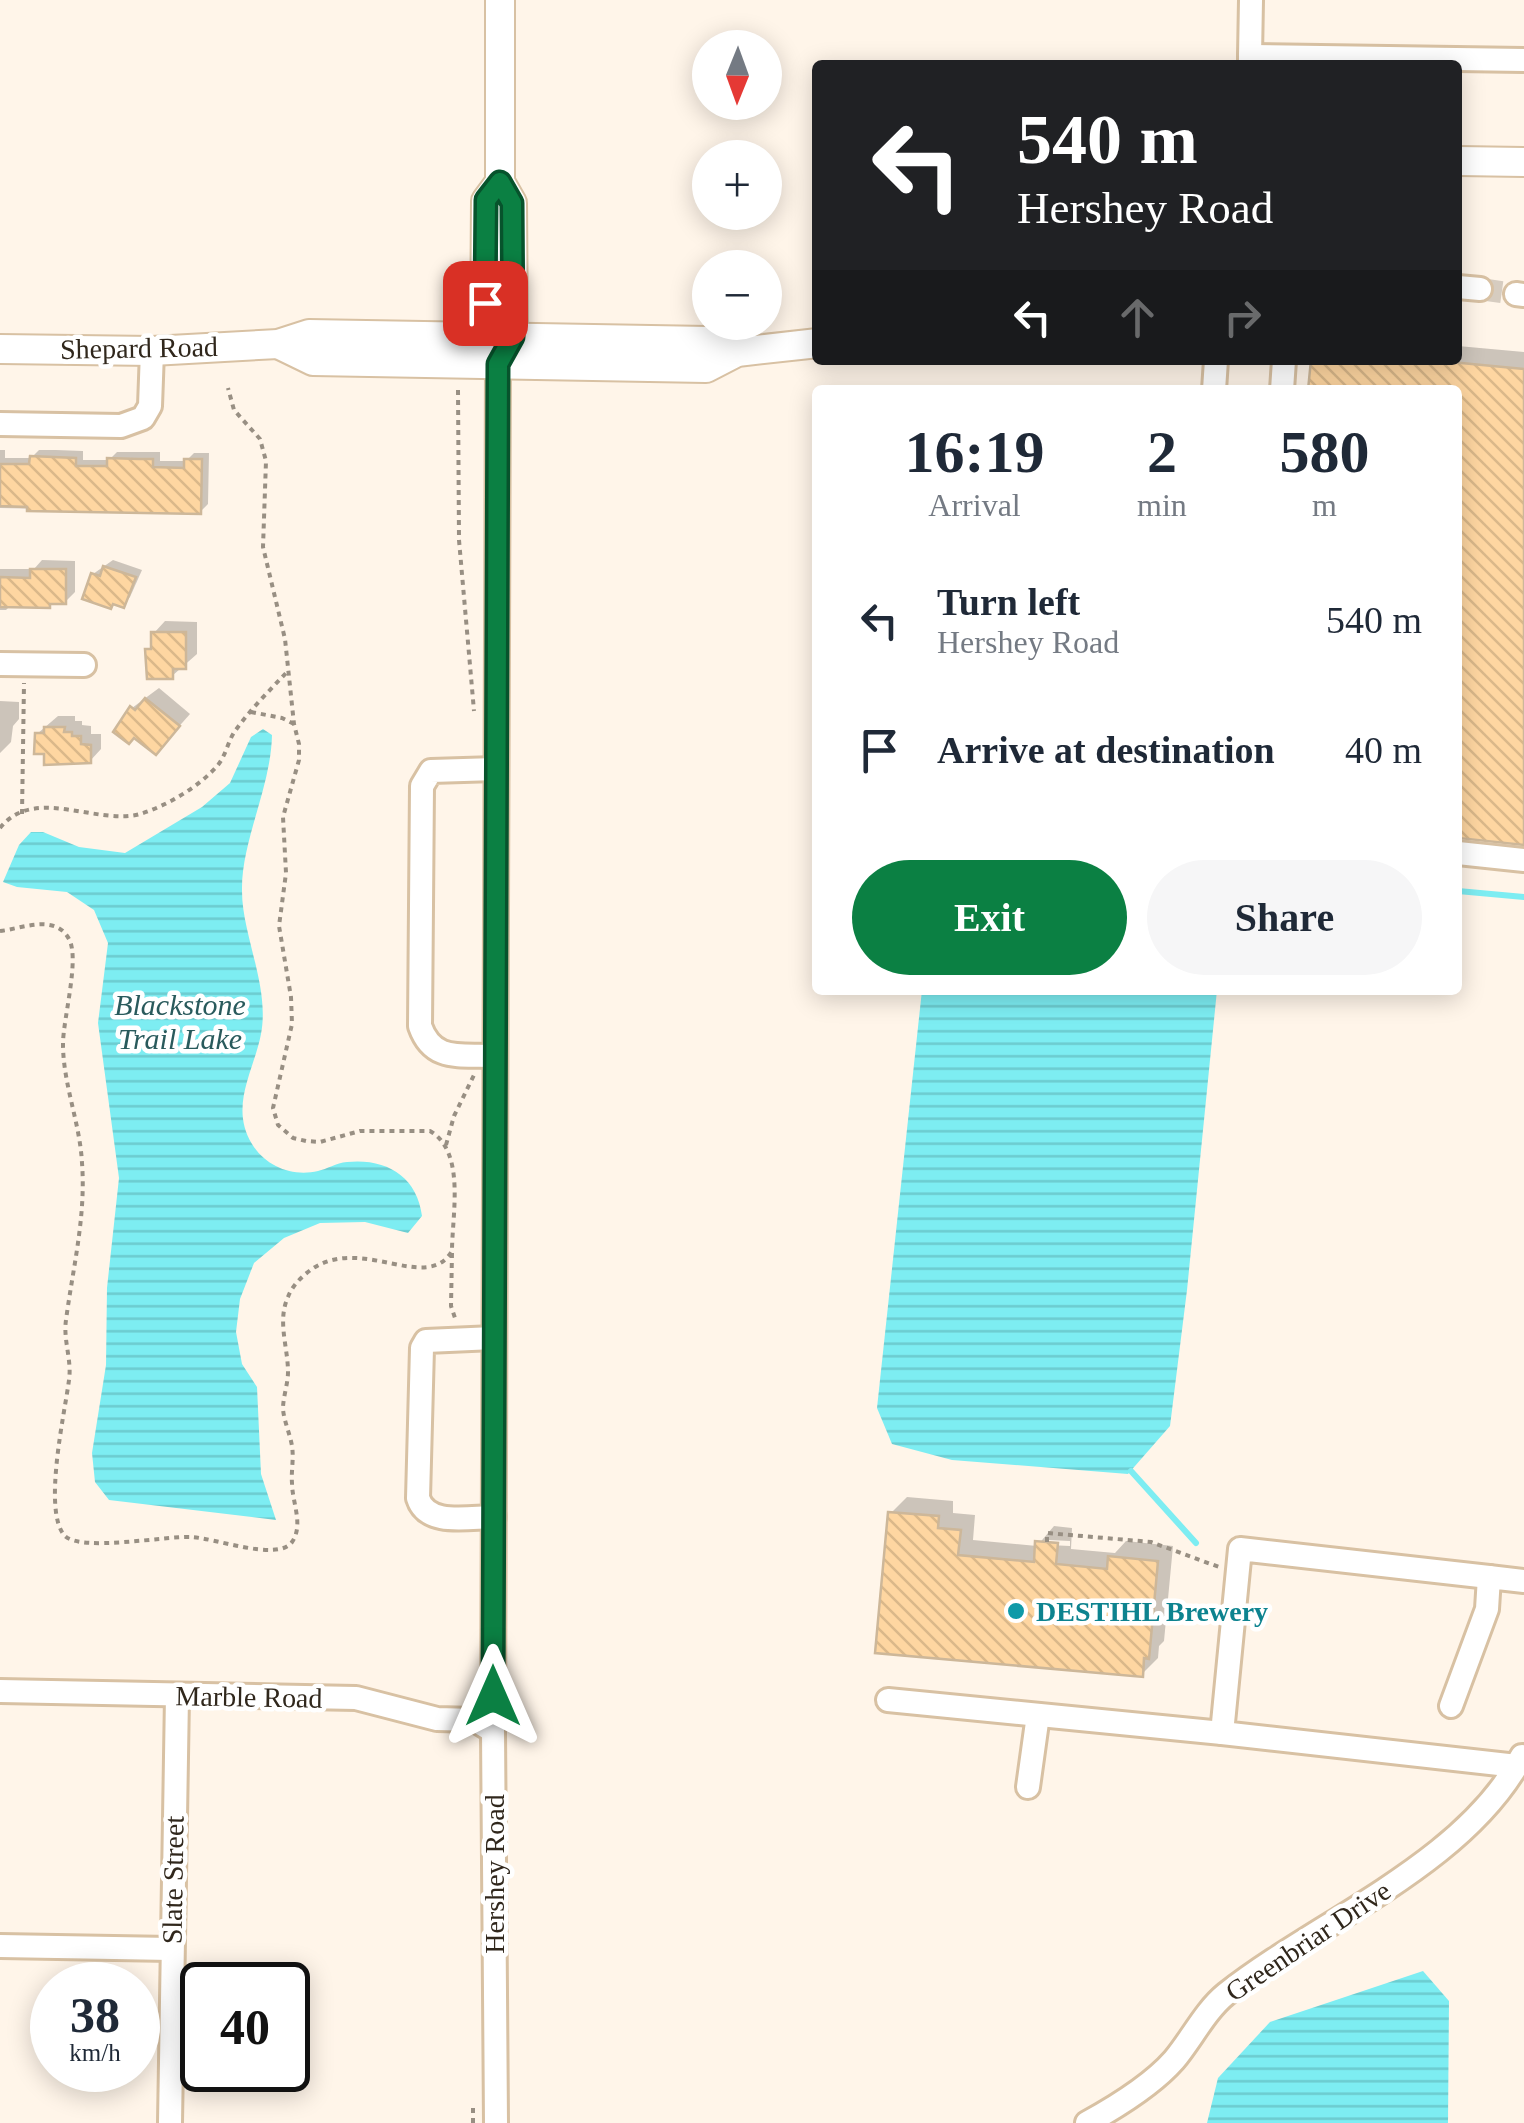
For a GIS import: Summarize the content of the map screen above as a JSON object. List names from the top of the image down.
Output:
{
  "streets": {
    "main road": ["Shepard Road", "Hershey Road"],
    "street": ["Marble Road", "Slate Street", "Greenbriar Drive"]
  },
  "crossings": [
    ["Shepard Road", "Hershey Road"],
    ["Marble Road", "Hershey Road"],
    ["Marble Road", "Slate Street"]
  ],
  "water": ["Blackstone Trail Lake"],
  "places": ["DESTIHL Brewery"],
  "north": "bottom",
  "page": {
    "map_buttons": ["+", "−"],
    "turn": ["540 m", "Hershey Road"],
    "eta": [
      "16:19",
      "Arrival",
      "2",
      "min",
      "580",
      "m"
    ],
    "list": [
      {
        "name": "Turn left",
        "note": "Hershey Road",
        "value": "540 m"
      },
      {
        "name": "Arrive at destination",
        "value": "40 m"
      }
    ],
    "buttons": ["Exit", "Share"],
    "speed": "38 km/h",
    "limit": "40"
  }
}
